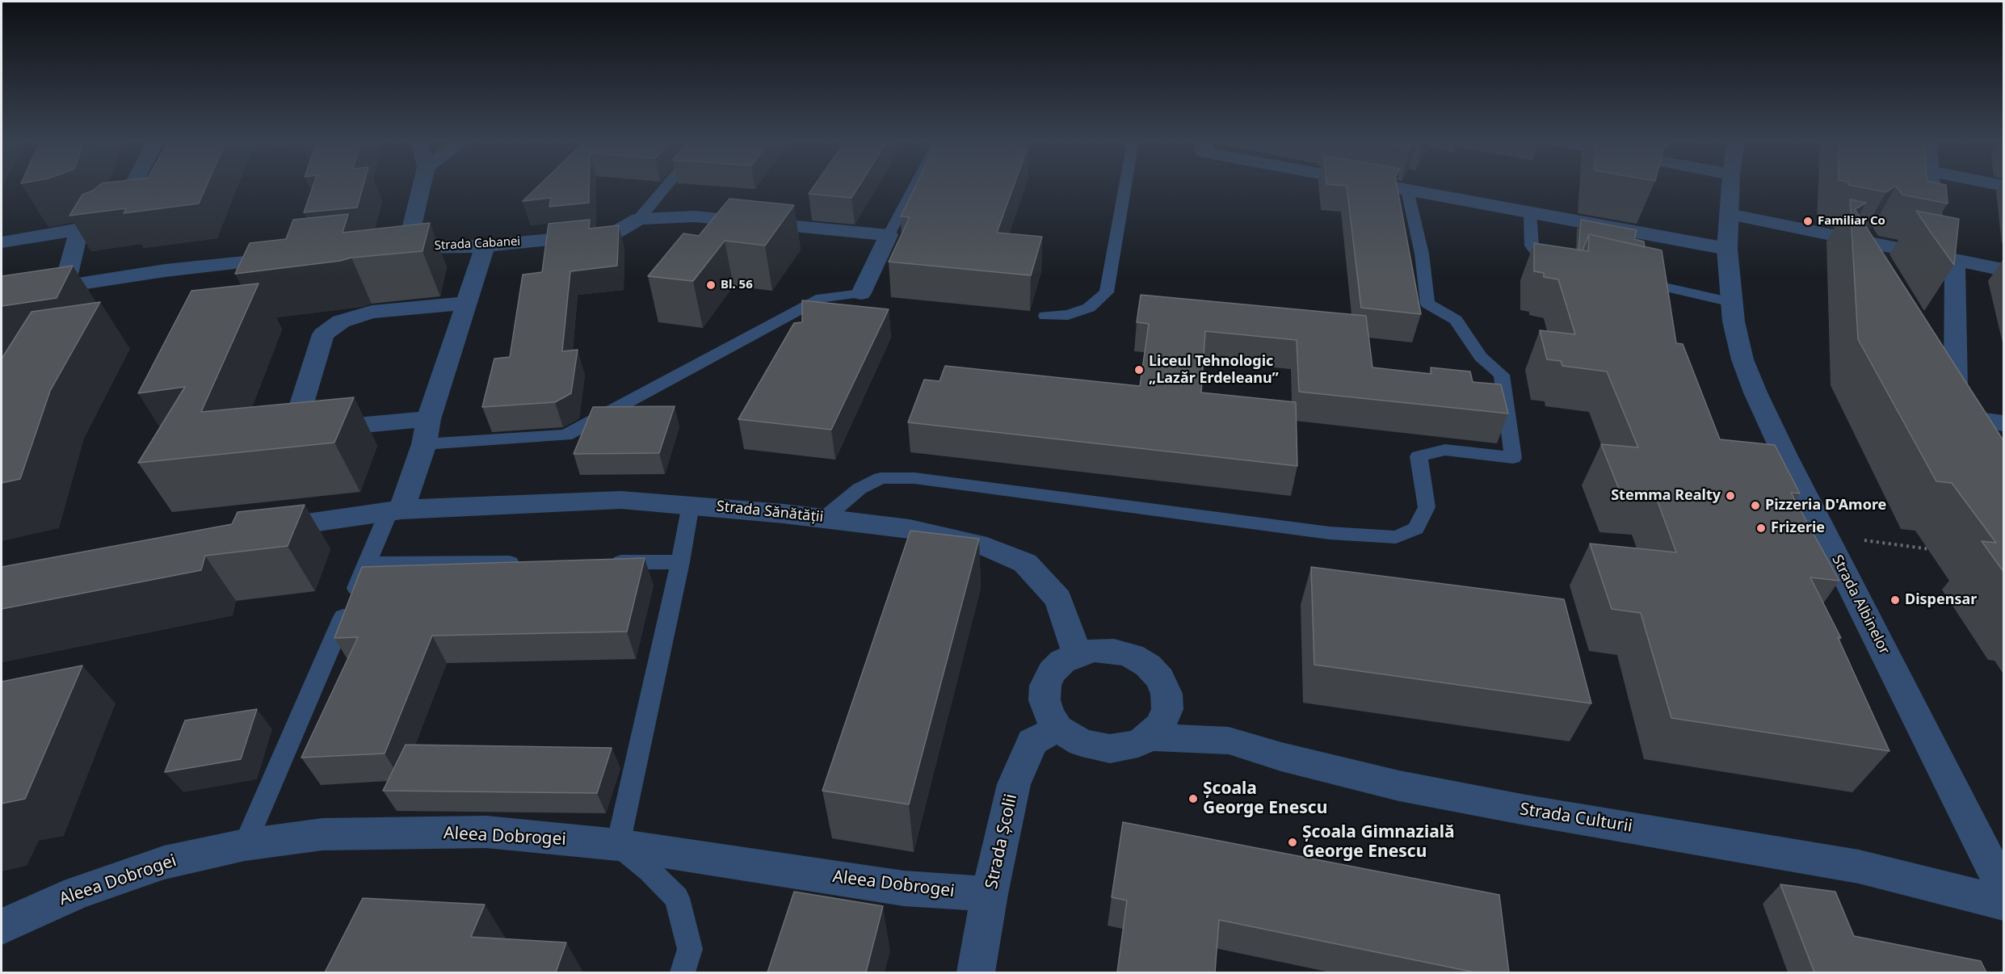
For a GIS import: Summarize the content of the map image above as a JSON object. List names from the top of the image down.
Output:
{
  "streets": {
    "street": [
      "Strada Cabanei",
      "Strada Sănătății",
      "Strada Albinelor",
      "Strada Culturii",
      "Aleea Dobrogei",
      "Strada Școlii"
    ]
  },
  "crossings": [
    ["Strada Sănătății", "Strada Culturii"],
    ["Strada Sănătății", "Strada Școlii"],
    ["Strada Culturii", "Strada Școlii"],
    ["Aleea Dobrogei", "Strada Școlii"]
  ],
  "places": [
    "Familiar Co",
    "Bl. 56",
    "Liceul Tehnologic „Lazăr Erdeleanu”",
    "Stemma Realty",
    "Pizzeria D'Amore",
    "Frizerie",
    "Dispensar",
    "Școala George Enescu",
    "Școala Gimnazială George Enescu"
  ]
}
